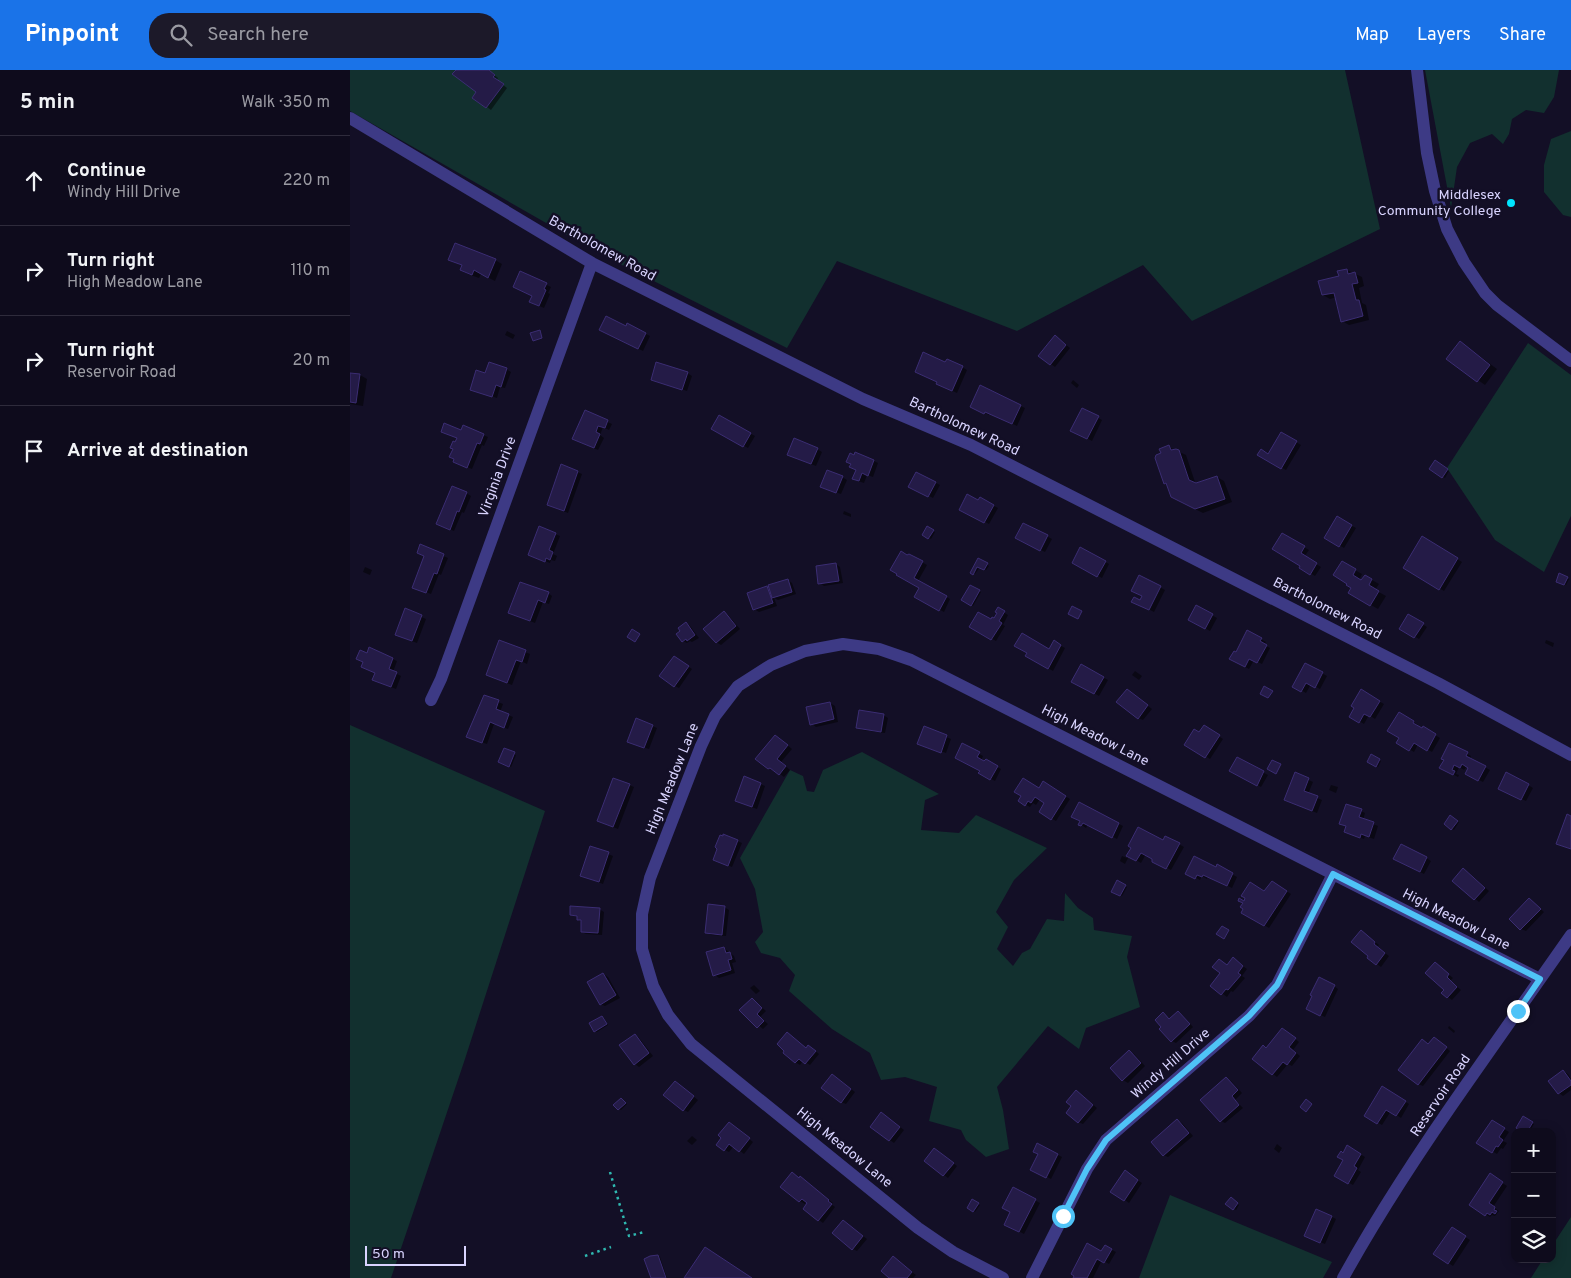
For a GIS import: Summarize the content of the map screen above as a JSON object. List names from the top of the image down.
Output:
{
  "streets": {
    "street": [
      "Bartholomew Road",
      "Virginia Drive",
      "High Meadow Lane",
      "Windy Hill Drive",
      "Reservoir Road"
    ]
  },
  "crossings": [
    ["Bartholomew Road", "Virginia Drive"],
    ["High Meadow Lane", "Windy Hill Drive"],
    ["High Meadow Lane", "Reservoir Road"]
  ],
  "places": ["Middlesex Community College"],
  "scale_bar": "50 m",
  "page": {
    "header": "Pinpoint",
    "search": "Search here",
    "nav": ["Map", "Layers", "Share"],
    "heading": ["5 min", "Walk · 350 m"],
    "list": [
      ["Continue", "Windy Hill Drive", "220 m"],
      ["Turn right", "High Meadow Lane", "110 m"],
      ["Turn right", "Reservoir Road", "20 m"],
      "Arrive at destination"
    ],
    "map_buttons": ["+", "−"],
    "scale": "50 m"
  }
}
